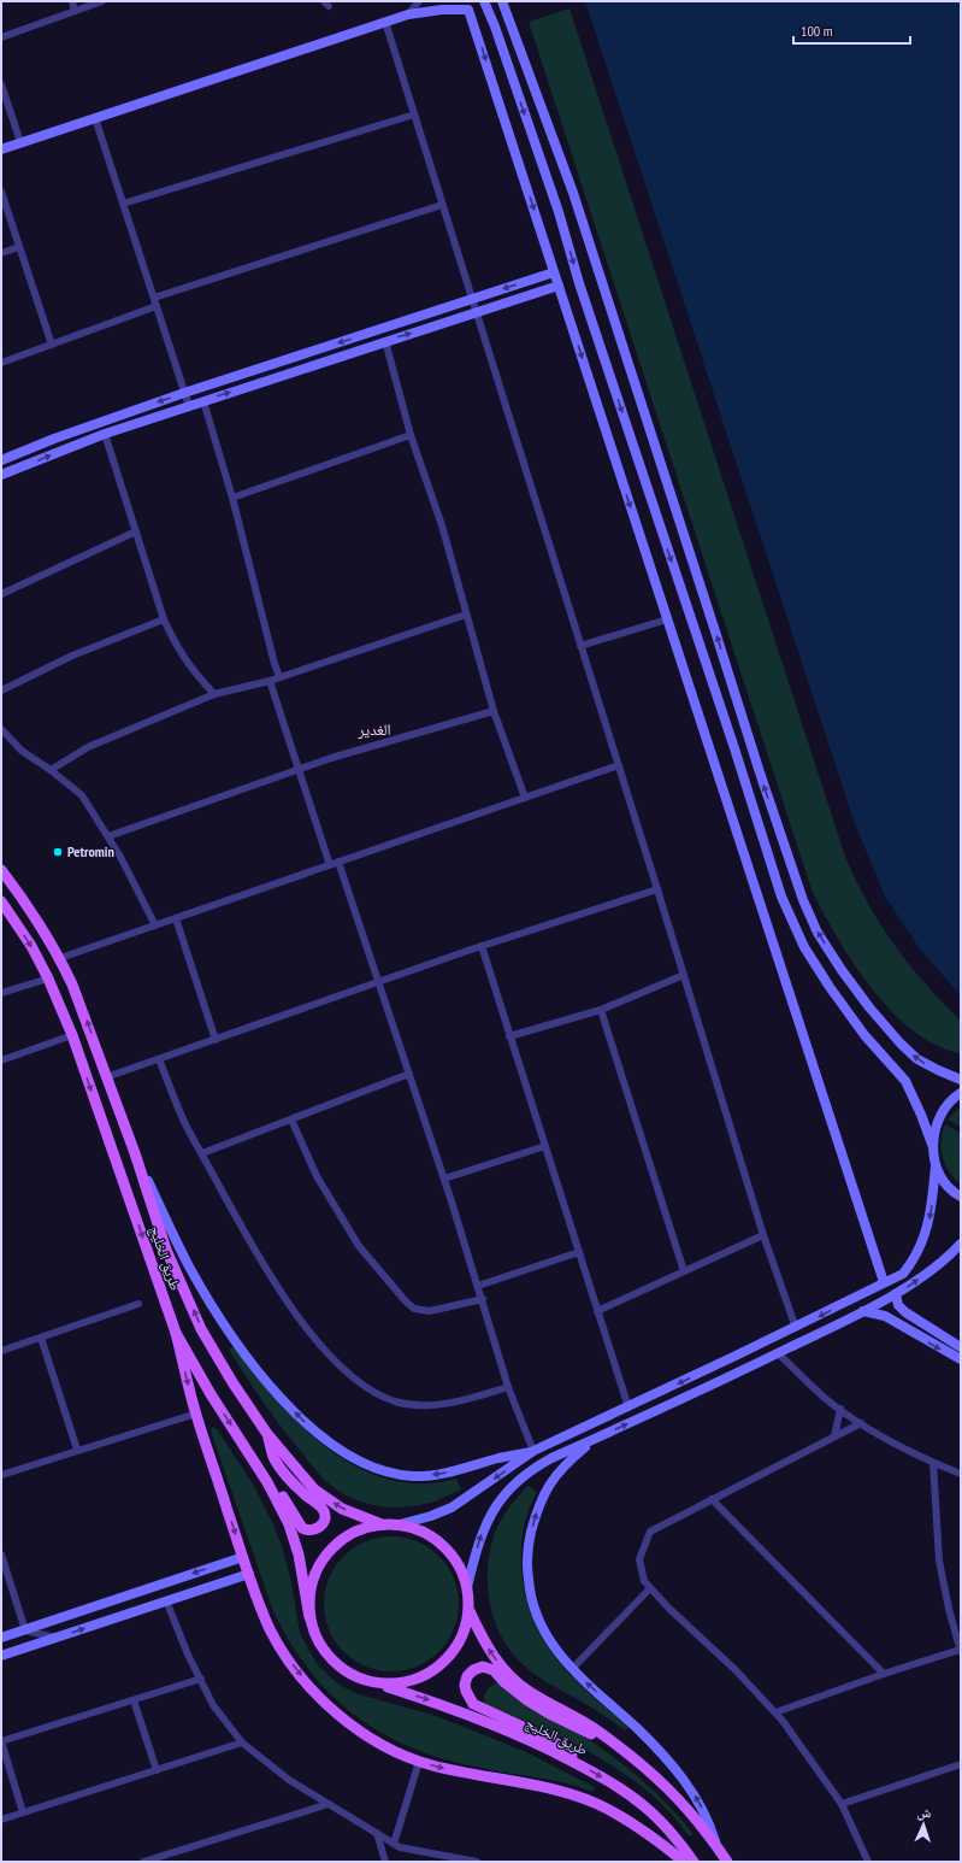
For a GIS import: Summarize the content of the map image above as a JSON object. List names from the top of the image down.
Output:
{
  "streets": {
    "main road": ["طريق الخليج"]
  },
  "districts": ["الغدير"],
  "places": ["Petromin"],
  "scale_bar": "100 m",
  "north": "top"
}
